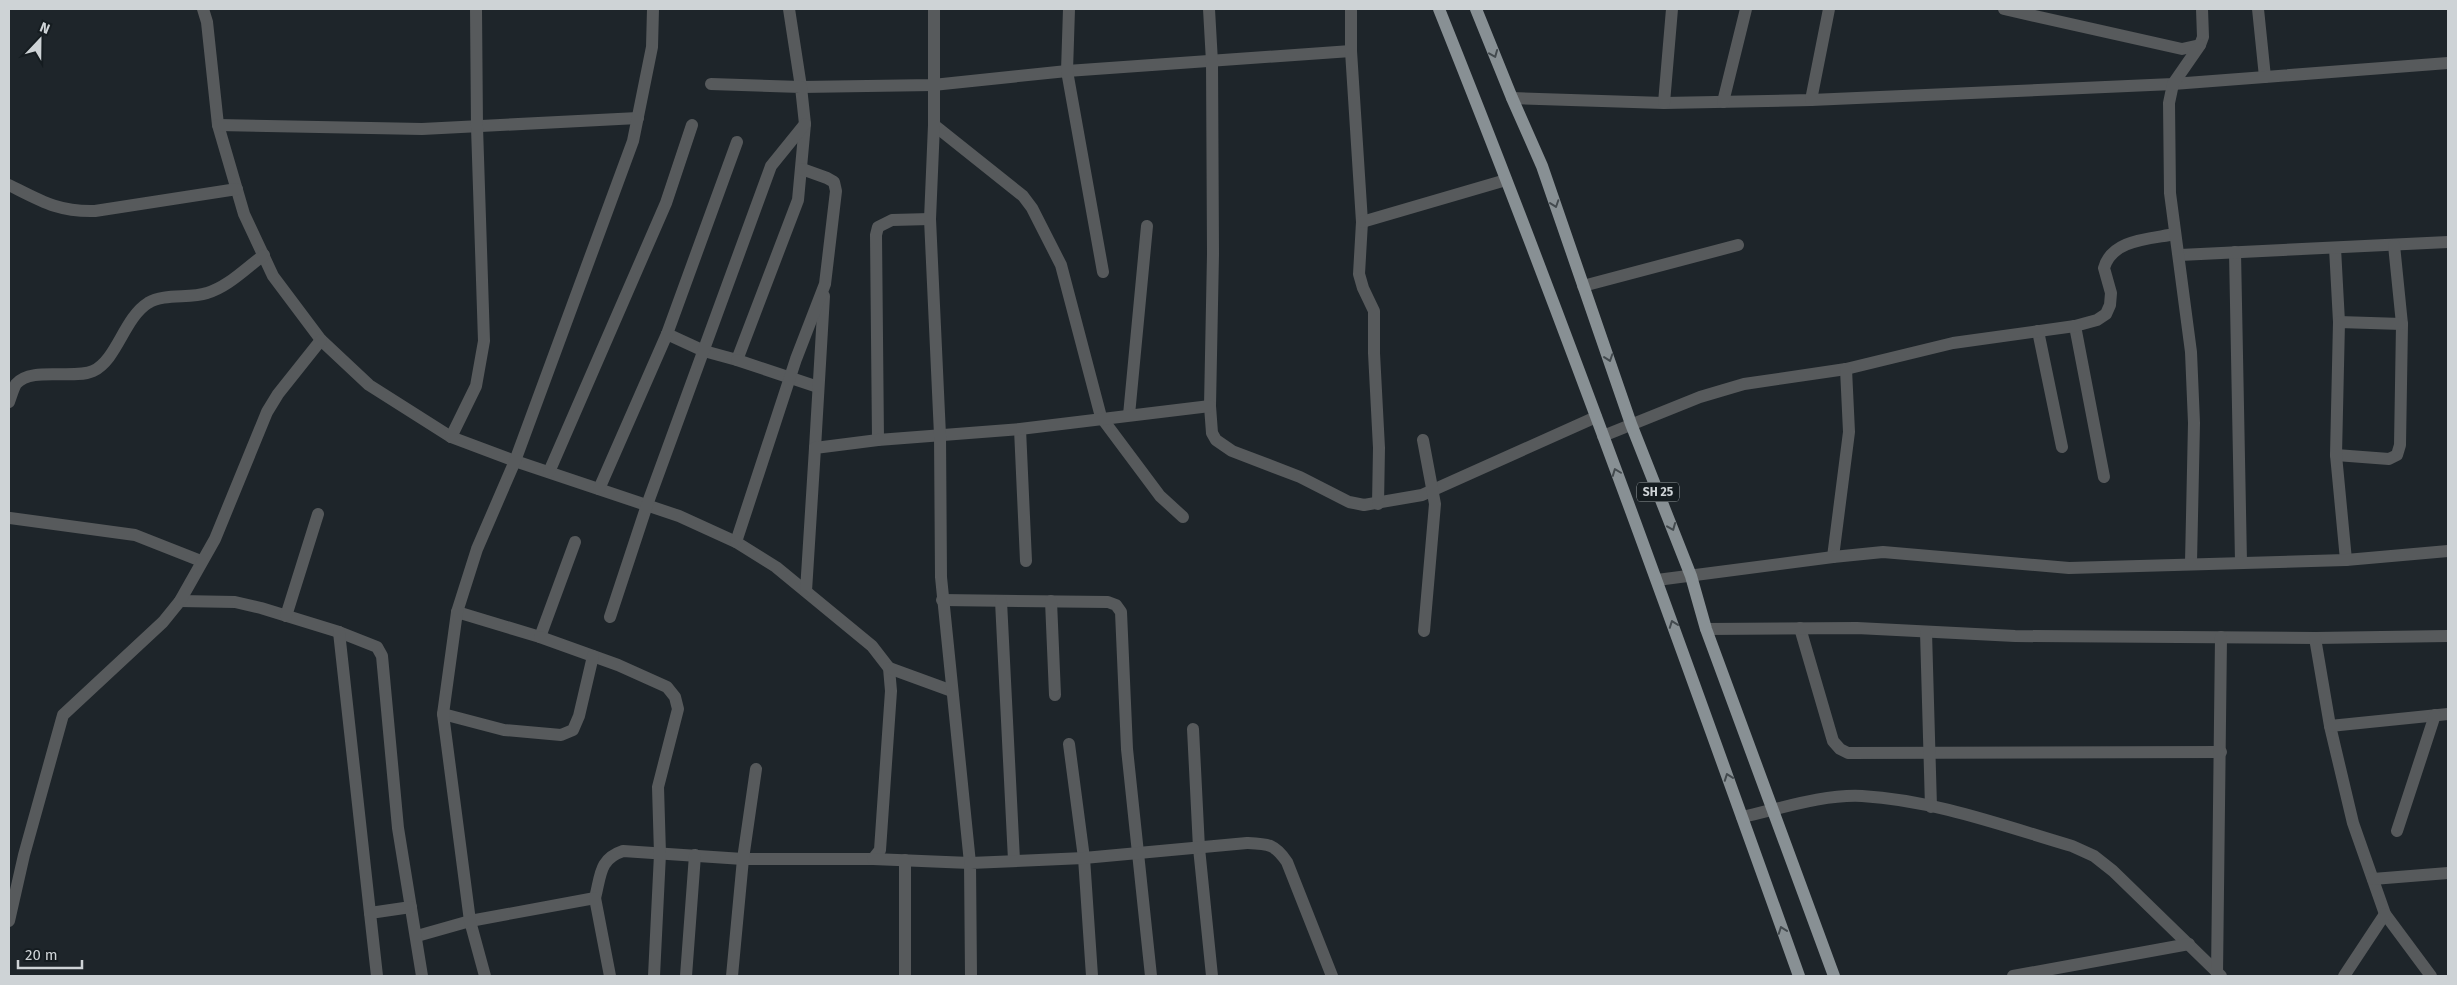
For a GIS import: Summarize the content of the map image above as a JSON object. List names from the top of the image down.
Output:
{
  "streets": {
    "main road": ["SH 25"]
  },
  "scale_bar": "20 m",
  "north": "top"
}
